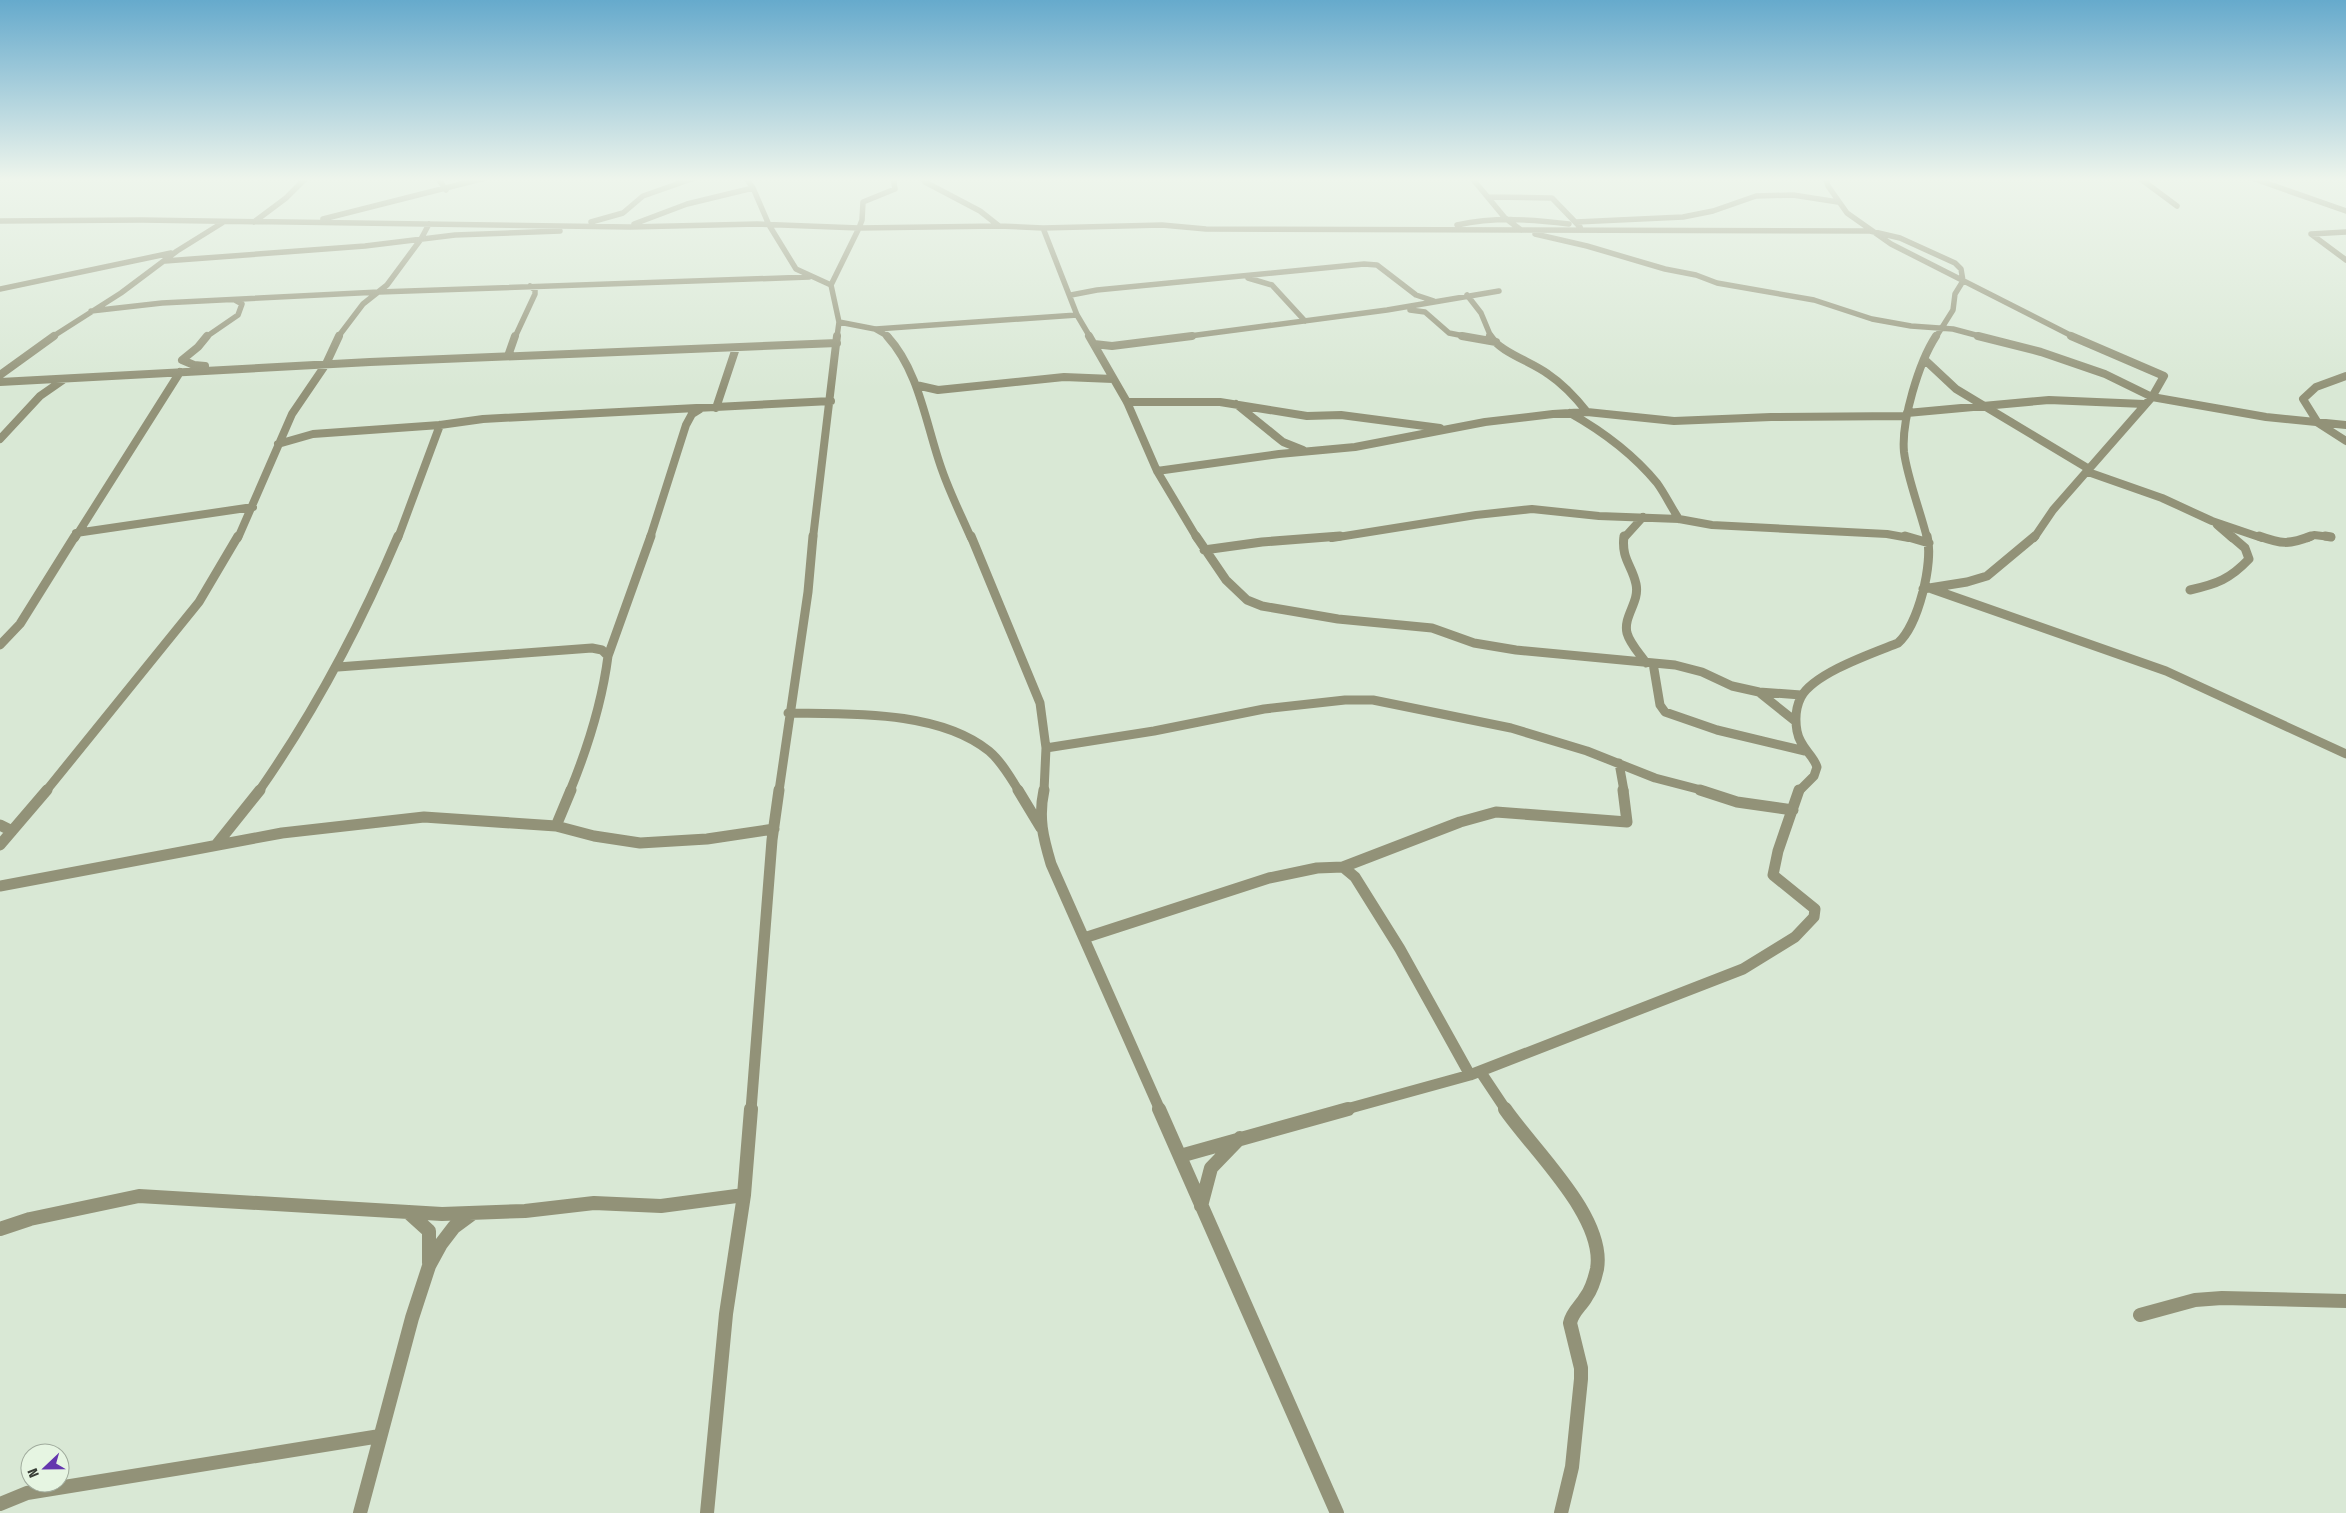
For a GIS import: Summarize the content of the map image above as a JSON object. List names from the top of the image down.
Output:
{
  "north": "left"
}
